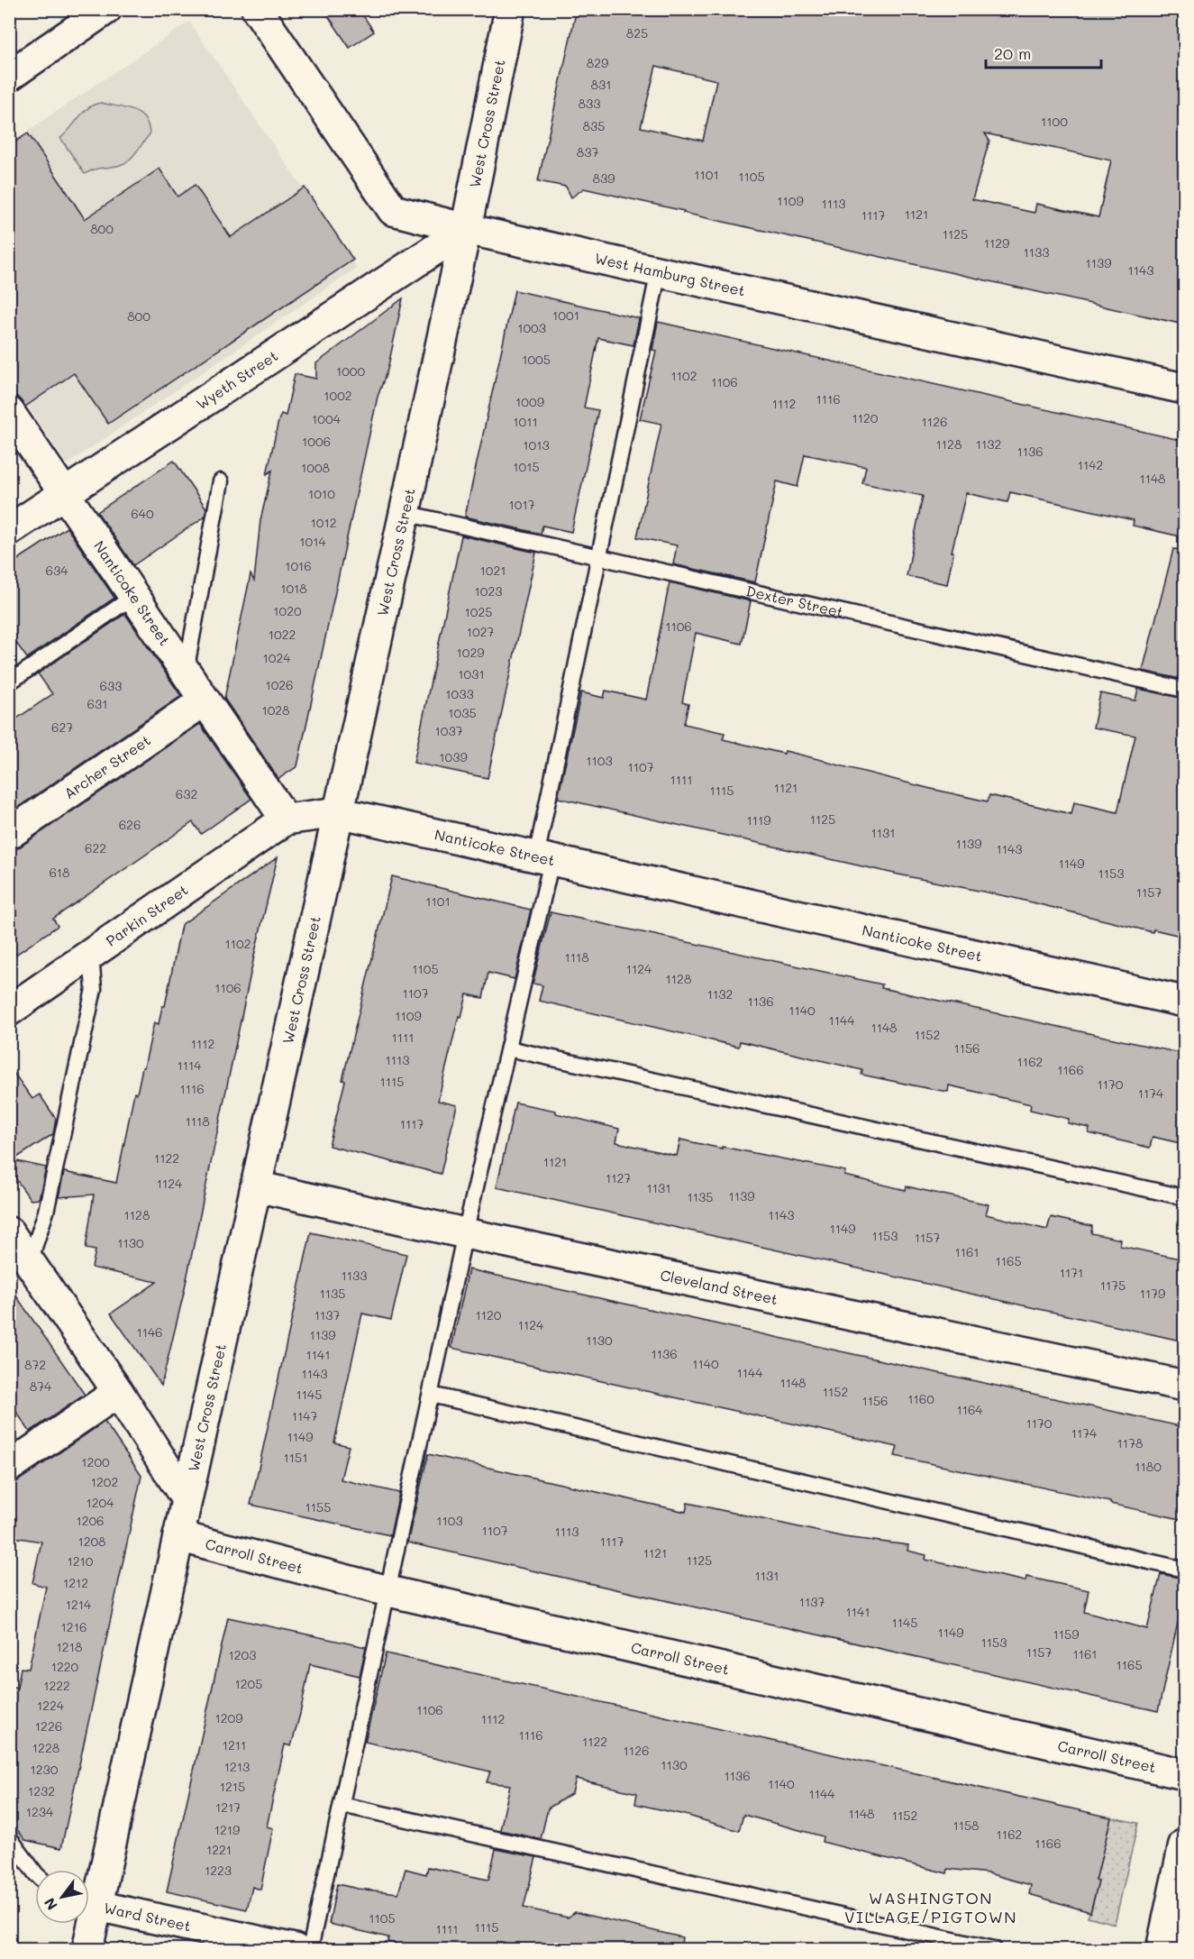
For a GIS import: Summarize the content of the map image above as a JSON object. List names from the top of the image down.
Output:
{
  "streets": {
    "street": [
      "West Cross Street",
      "West Hamburg Street",
      "Wyeth Street",
      "Nanticoke Street",
      "Archer Street",
      "Parkin Street",
      "Cleveland Street",
      "Carroll Street",
      "Ward Street"
    ],
    "lane": ["Dexter Street"]
  },
  "crossings": [
    ["West Cross Street", "West Hamburg Street"],
    ["West Cross Street", "Wyeth Street"],
    ["West Cross Street", "Nanticoke Street"],
    ["West Cross Street", "Dexter Street"],
    ["West Cross Street", "Cleveland Street"],
    ["West Cross Street", "Carroll Street"],
    ["West Hamburg Street", "Wyeth Street"],
    ["Wyeth Street", "Nanticoke Street"],
    ["Nanticoke Street", "Archer Street"],
    ["Nanticoke Street", "Parkin Street"]
  ],
  "districts": ["WASHINGTON VILLAGE/PIGTOWN"],
  "house_numbers": [
    "825",
    "829",
    "831",
    "833",
    "1100",
    "835",
    "837",
    "1101",
    "1105",
    "839",
    "1109",
    "1113",
    "1121",
    "1117",
    "800",
    "1125",
    "1129",
    "1133",
    "1139",
    "1143",
    "1001",
    "800",
    "1003",
    "1005",
    "1000",
    "1102",
    "1106",
    "1002",
    "1116",
    "1009",
    "1112",
    "1120",
    "1004",
    "1011",
    "1126",
    "1006",
    "1128",
    "1132",
    "1013",
    "1136",
    "1142",
    "1015",
    "1008",
    "1148",
    "1010",
    "1017",
    "640",
    "1012",
    "1014",
    "1016",
    "634",
    "1021",
    "1018",
    "1023",
    "1020",
    "1025",
    "1106",
    "1027",
    "1022",
    "1029",
    "1024",
    "1031",
    "1026",
    "633",
    "1033",
    "631",
    "1028",
    "1035",
    "627",
    "1037",
    "1039",
    "1103",
    "1107",
    "1111",
    "1121",
    "1115",
    "632",
    "1125",
    "1119",
    "626",
    "1131",
    "1139",
    "622",
    "1143",
    "1149",
    "618",
    "1153",
    "1157",
    "1101",
    "1102",
    "1118",
    "1105",
    "1124",
    "1128",
    "1106",
    "1107",
    "1132",
    "1136",
    "1140",
    "1109",
    "1144",
    "1148",
    "1152",
    "1111",
    "1112",
    "1156",
    "1113",
    "1162",
    "1114",
    "1166",
    "1115",
    "1170",
    "1116",
    "1174",
    "1118",
    "1117",
    "1122",
    "1121",
    "1127",
    "1124",
    "1131",
    "1139",
    "1135",
    "1128",
    "1143",
    "1149",
    "1153",
    "1157",
    "1130",
    "1161",
    "1165",
    "1171",
    "1133",
    "1175",
    "1135",
    "1179",
    "1137",
    "1120",
    "1124",
    "1146",
    "1139",
    "1130",
    "1136",
    "1141",
    "1140",
    "872",
    "1144",
    "1143",
    "1148",
    "874",
    "1152",
    "1145",
    "1160",
    "1156",
    "1164",
    "1147",
    "1170",
    "1174",
    "1149",
    "1178",
    "1151",
    "1200",
    "1180",
    "1202",
    "1204",
    "1155",
    "1206",
    "1103",
    "1107",
    "1113",
    "1208",
    "1117",
    "1121",
    "1125",
    "1210",
    "1131",
    "1212",
    "1137",
    "1214",
    "1141",
    "1145",
    "1216",
    "1149",
    "1159",
    "1153",
    "1218",
    "1157",
    "1161",
    "1203",
    "1165",
    "1220",
    "1205",
    "1222",
    "1224",
    "1106",
    "1209",
    "1112",
    "1226",
    "1116",
    "1122",
    "1211",
    "1228",
    "1126",
    "1130",
    "1213",
    "1230",
    "1136",
    "1140",
    "1215",
    "1232",
    "1144",
    "1217",
    "1234",
    "1148",
    "1152",
    "1158",
    "1219",
    "1162",
    "1166",
    "1221",
    "1223",
    "1105",
    "1115",
    "1111"
  ],
  "scale_bar": "20 m",
  "north": "bottom left"
}
